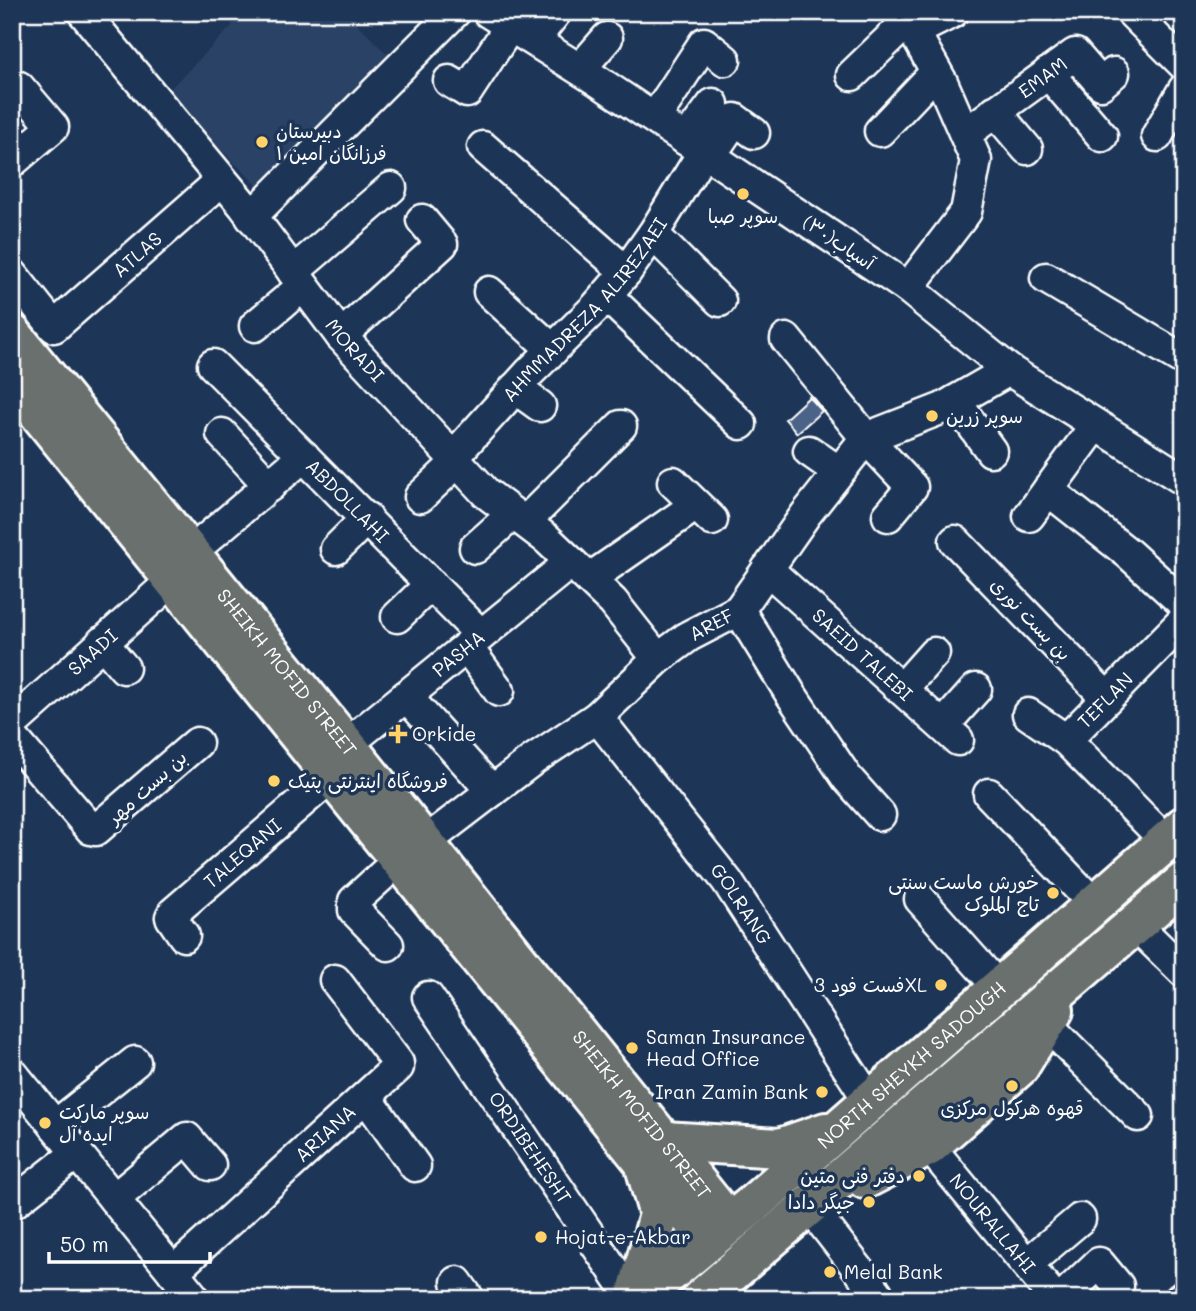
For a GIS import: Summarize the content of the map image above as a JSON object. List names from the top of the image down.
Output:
{
  "streets": {
    "main road": ["SHEIKH MOFID STREET", "NORTH SHEYKH SADOUGH"],
    "street": [
      "EMAM",
      "آسیاب(۳۰)",
      "ATLAS",
      "AHMMADREZA ALIREZAEI",
      "MORADI",
      "ABDOLLAHI",
      "بن بست نوری",
      "AREF",
      "SAADI",
      "PASHA",
      "SAEID TALEBI",
      "TEFLAN",
      "بن بست مهر",
      "TALEQANI",
      "GOLRANG",
      "ARIANA",
      "ORDIBEHESHT",
      "NOURALLAHI"
    ]
  },
  "crossings": [
    ["آسیاب(۳۰)", "AHMMADREZA ALIREZAEI"],
    ["آسیاب(۳۰)", "AREF"],
    ["ATLAS", "MORADI"],
    ["ATLAS", "SHEIKH MOFID STREET"],
    ["AHMMADREZA ALIREZAEI", "MORADI"],
    ["MORADI", "AREF"],
    ["MORADI", "PASHA"],
    ["ABDOLLAHI", "SAADI"],
    ["ABDOLLAHI", "PASHA"],
    ["بن بست نوری", "TEFLAN"],
    ["AREF", "SAEID TALEBI"],
    ["AREF", "SHEIKH MOFID STREET"],
    ["AREF", "GOLRANG"],
    ["SAADI", "SHEIKH MOFID STREET"],
    ["PASHA", "SHEIKH MOFID STREET"],
    ["PASHA", "TALEQANI"],
    ["SHEIKH MOFID STREET", "TALEQANI"],
    ["SHEIKH MOFID STREET", "NORTH SHEYKH SADOUGH"],
    ["TEFLAN", "NORTH SHEYKH SADOUGH"],
    ["GOLRANG", "NORTH SHEYKH SADOUGH"],
    ["NORTH SHEYKH SADOUGH", "ORDIBEHESHT"]
  ],
  "places": {
    "other": [
      "دبیرستان فرزانگان امین ۱",
      "سوپر صبا",
      "سوپر زرین",
      "فروشگاه اینترنتی پتیک",
      "خورش ماست سنتی تاج الملوک",
      "فست فود 3XL",
      "Saman Insurance Head Office",
      "قهوه هرکول مرکزی",
      "Iran Zamin Bank",
      "سوپر مارکت ایده آل",
      "دفتر فنی متین",
      "جیگر دادا",
      "Hojat-e-Akbar",
      "Melal Bank"
    ],
    "health": ["Orkide"]
  },
  "scale_bar": "50 m"
}
